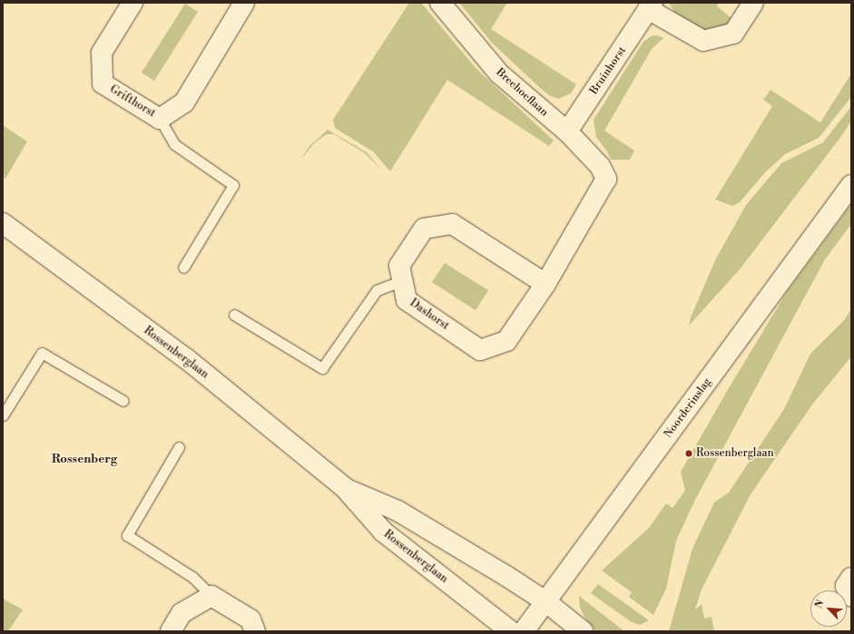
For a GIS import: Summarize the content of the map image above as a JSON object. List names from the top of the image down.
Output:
{
  "streets": {
    "street": [
      "Bruinhorst",
      "Breehoeflaan",
      "Grifthorst",
      "Dashorst",
      "Rossenberglaan",
      "Noorderinslag"
    ]
  },
  "crossings": [
    ["Bruinhorst", "Breehoeflaan"],
    ["Breehoeflaan", "Dashorst"],
    ["Rossenberglaan", "Noorderinslag"]
  ],
  "districts": ["Rossenberg"],
  "places": ["Rossenberglaan"],
  "north": "top left"
}
